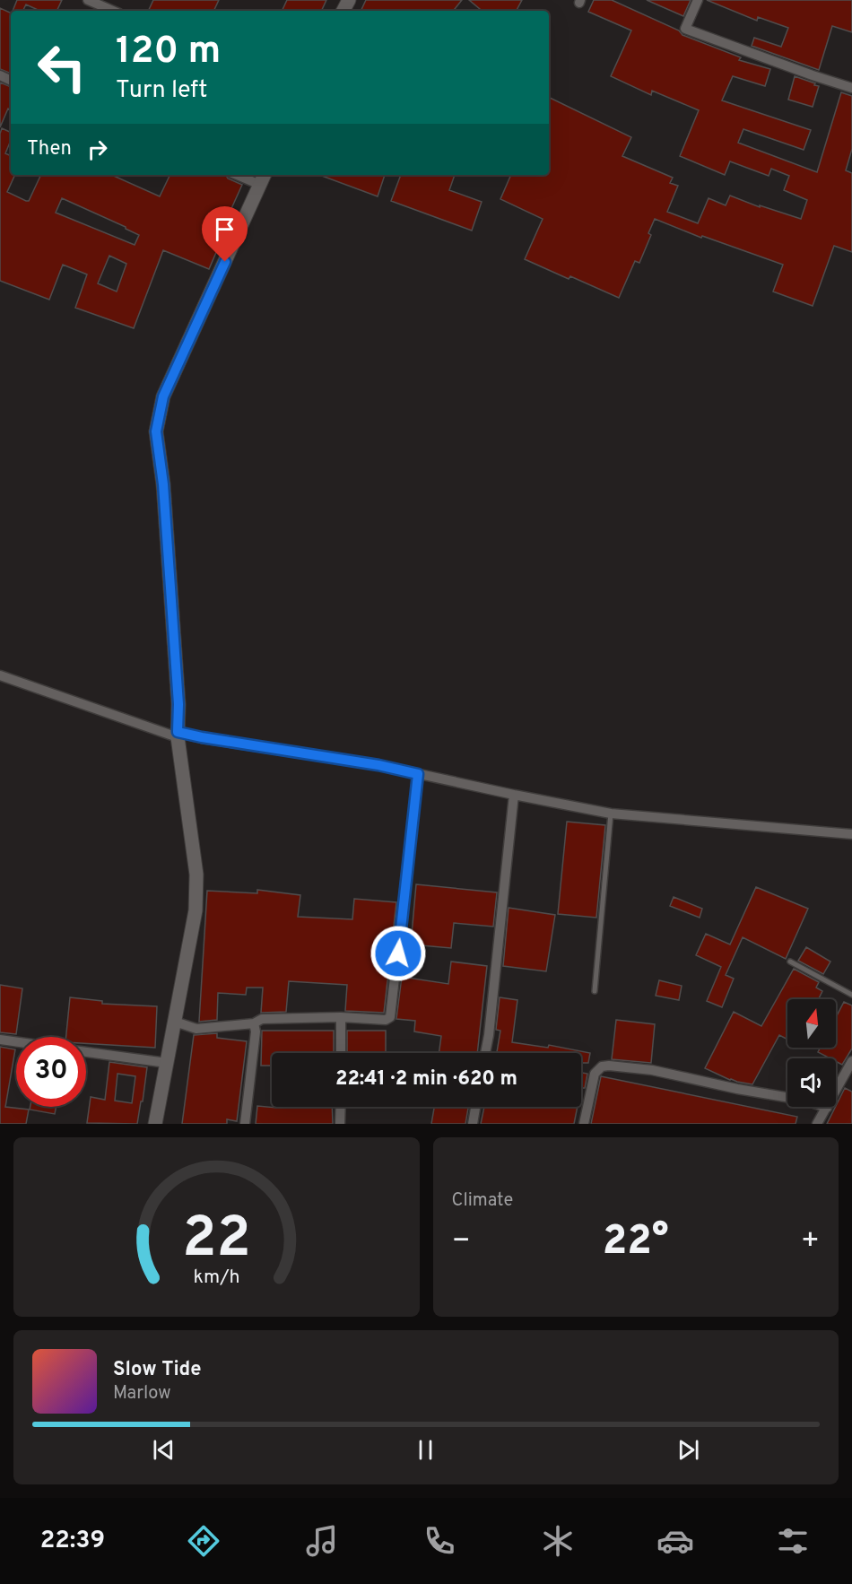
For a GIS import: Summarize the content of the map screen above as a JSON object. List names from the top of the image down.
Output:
{
  "north": "top",
  "page": {
    "turn": ["120 m", "Turn left"],
    "then": "Then",
    "limit": "30",
    "trip": "22:41 · 2 min · 620 m",
    "tile": "Climate",
    "heat": ["−", "22°", "+"],
    "song": ["Slow Tide", "Marlow"],
    "tabs": "22:39",
    "gauge": ["22", "km/h"]
  }
}
